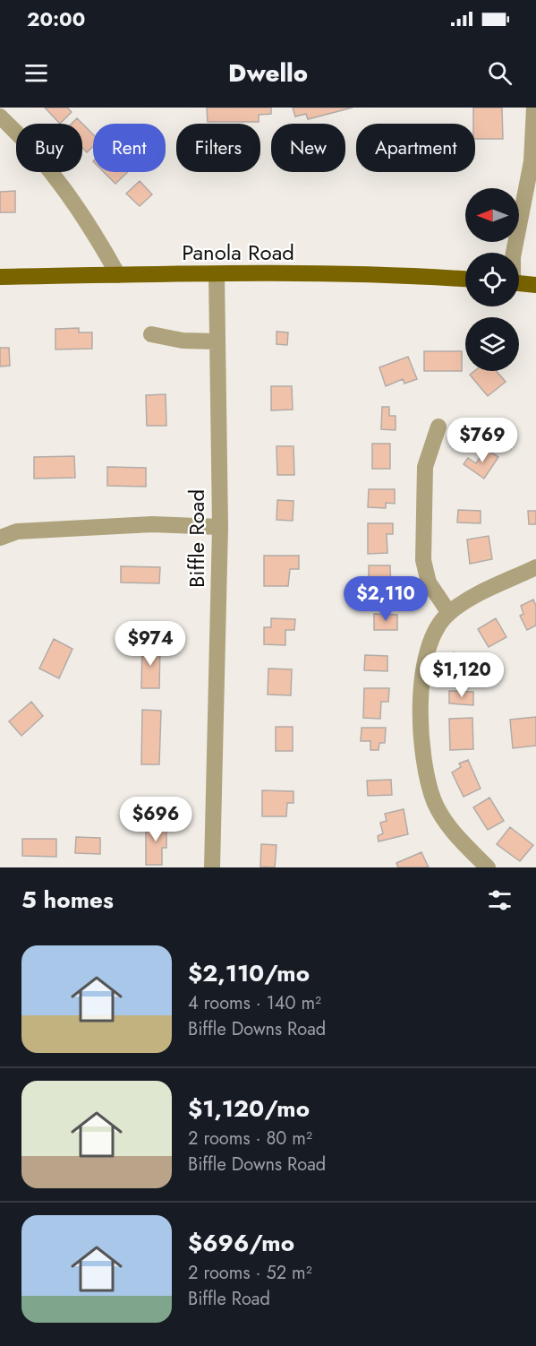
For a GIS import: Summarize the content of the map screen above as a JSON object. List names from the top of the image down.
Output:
{
  "streets": {
    "main road": ["Panola Road"],
    "street": ["Biffle Road"]
  },
  "crossings": [
    ["Panola Road", "Biffle Road"]
  ],
  "north": "left",
  "page": {
    "status": "20:00",
    "header": "Dwello",
    "chip": [
      "Buy",
      "Rent",
      "Filters",
      "New",
      "Apartment"
    ],
    "price": [
      "$769",
      "$2,110",
      "$974",
      "$1,120",
      "$696"
    ],
    "heading": "5 homes",
    "list": [
      {
        "name": "$2,110/mo",
        "note": "4 rooms · 140 m² · Biffle Downs Road"
      },
      {
        "name": "$1,120/mo",
        "note": "2 rooms · 80 m² · Biffle Downs Road"
      },
      {
        "name": "$696/mo",
        "note": "2 rooms · 52 m² · Biffle Road"
      }
    ]
  }
}
